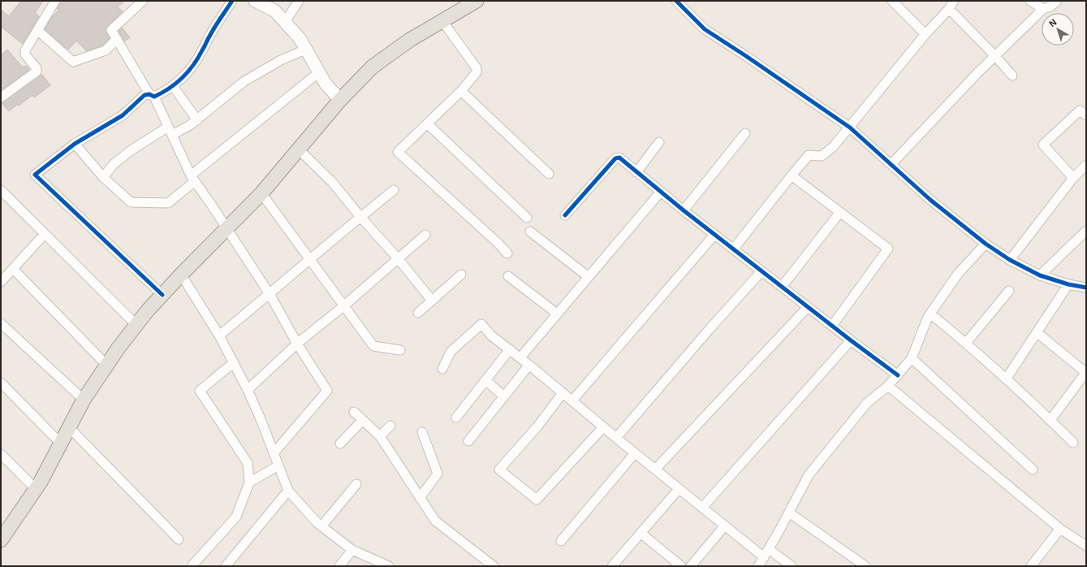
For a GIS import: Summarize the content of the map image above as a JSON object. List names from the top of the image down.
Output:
{
  "north": "top left"
}
